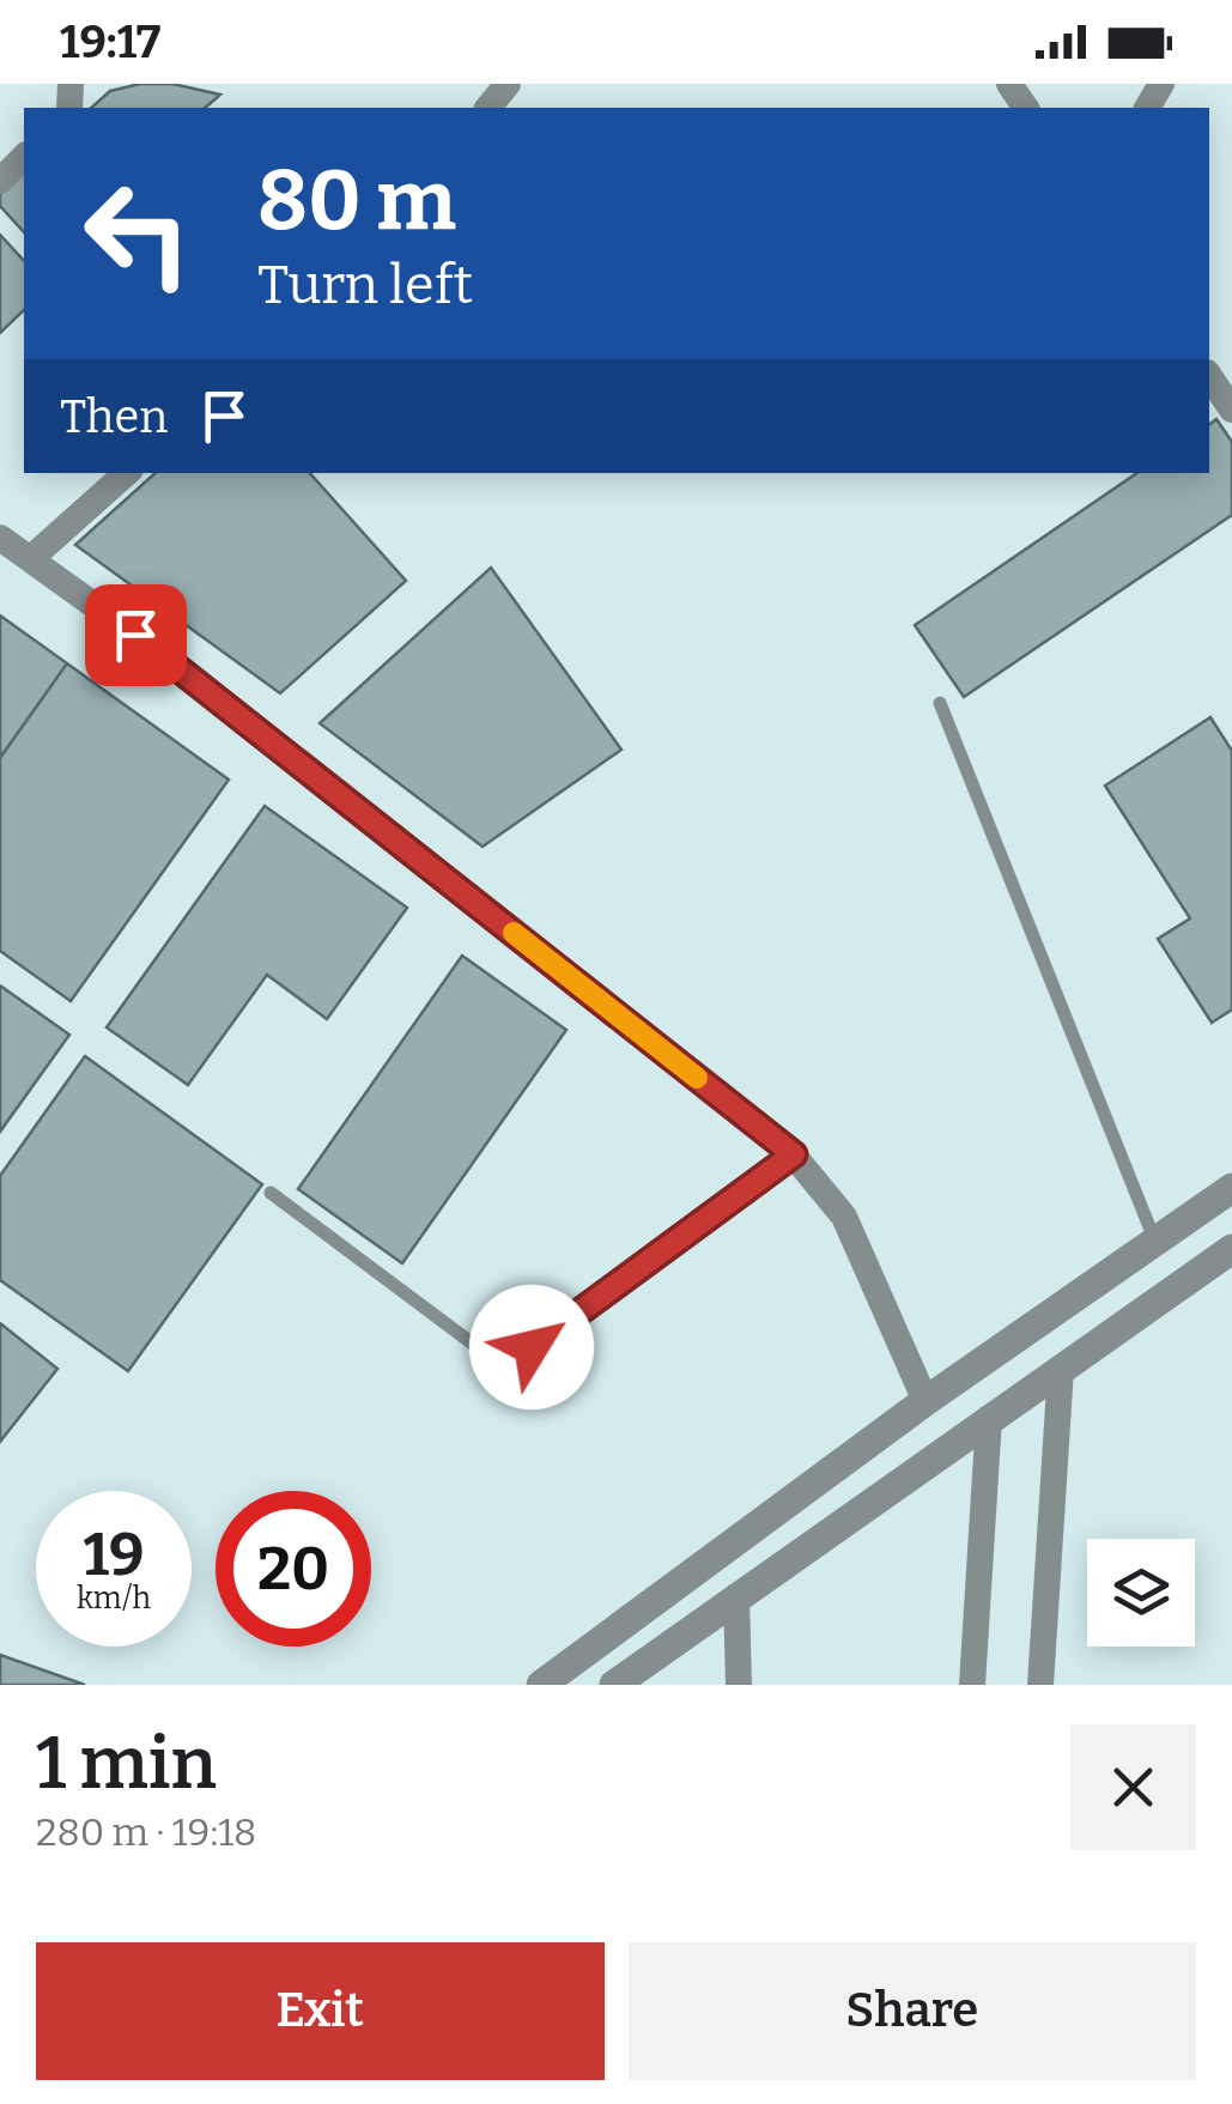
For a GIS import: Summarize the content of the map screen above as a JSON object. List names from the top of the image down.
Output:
{
  "page": {
    "status": "19:17",
    "turn": ["80 m", "Turn left"],
    "then": "Then",
    "speed": "19 km/h",
    "limit": "20",
    "heading": ["1 min", "280 m · 19:18"],
    "buttons": ["Exit", "Share"]
  }
}
